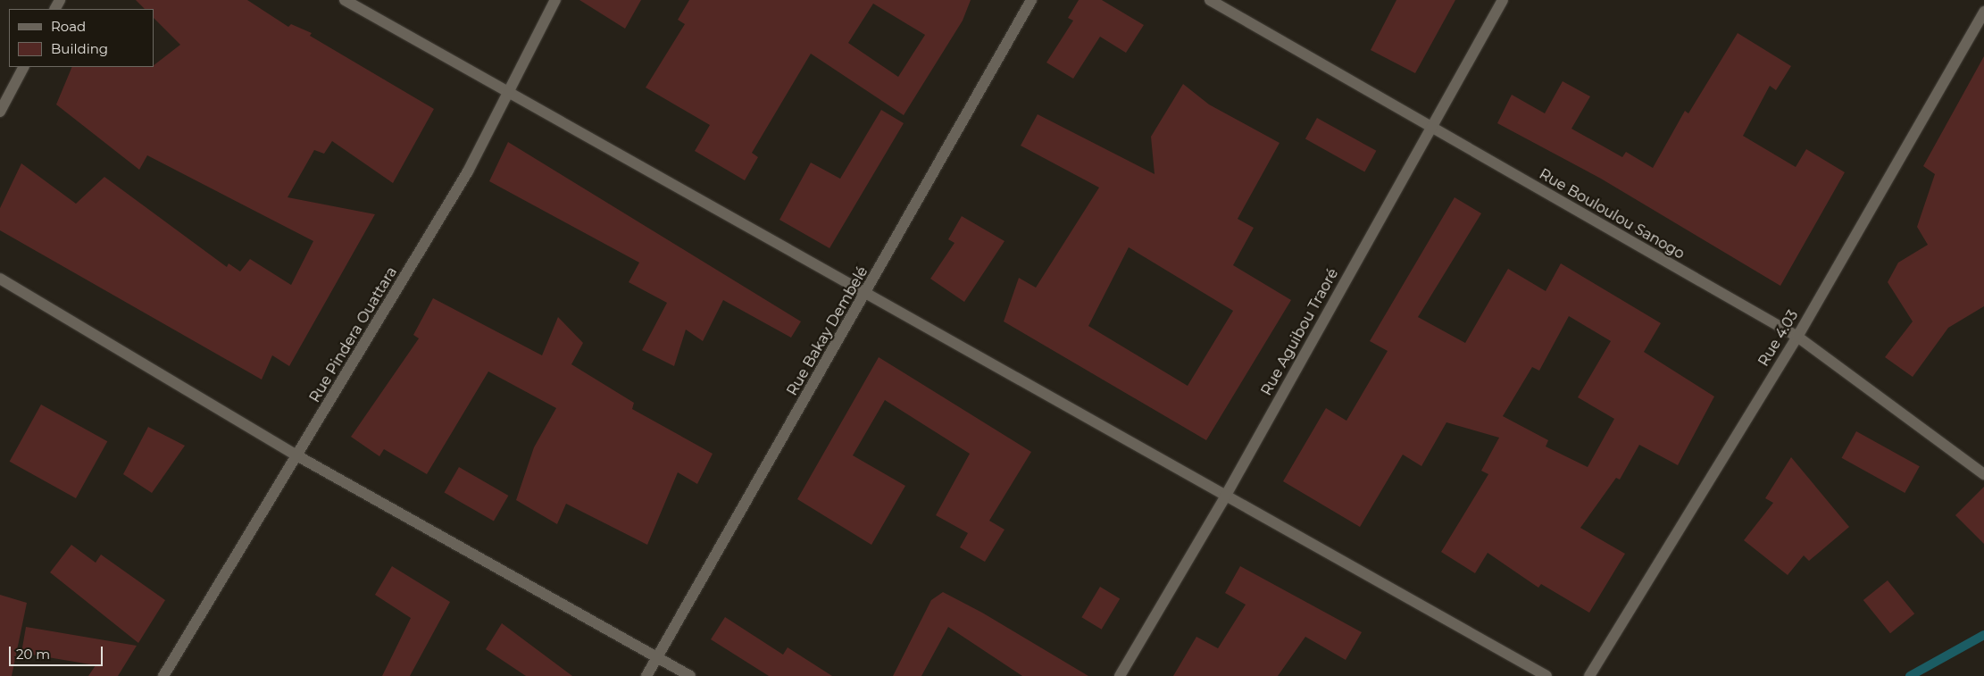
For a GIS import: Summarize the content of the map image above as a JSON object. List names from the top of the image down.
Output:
{
  "streets": {
    "street": [
      "Rue Bouloulou Sanogo",
      "Rue Bakay Dembelé",
      "Rue Aguibou Traoré",
      "Rue Pindera Ouattara",
      "Rue 4.03"
    ]
  },
  "crossings": [
    ["Rue Bouloulou Sanogo", "Rue Aguibou Traoré"],
    ["Rue Bouloulou Sanogo", "Rue 4.03"]
  ],
  "legend": ["Road", "Building"],
  "scale_bar": "20 m"
}
